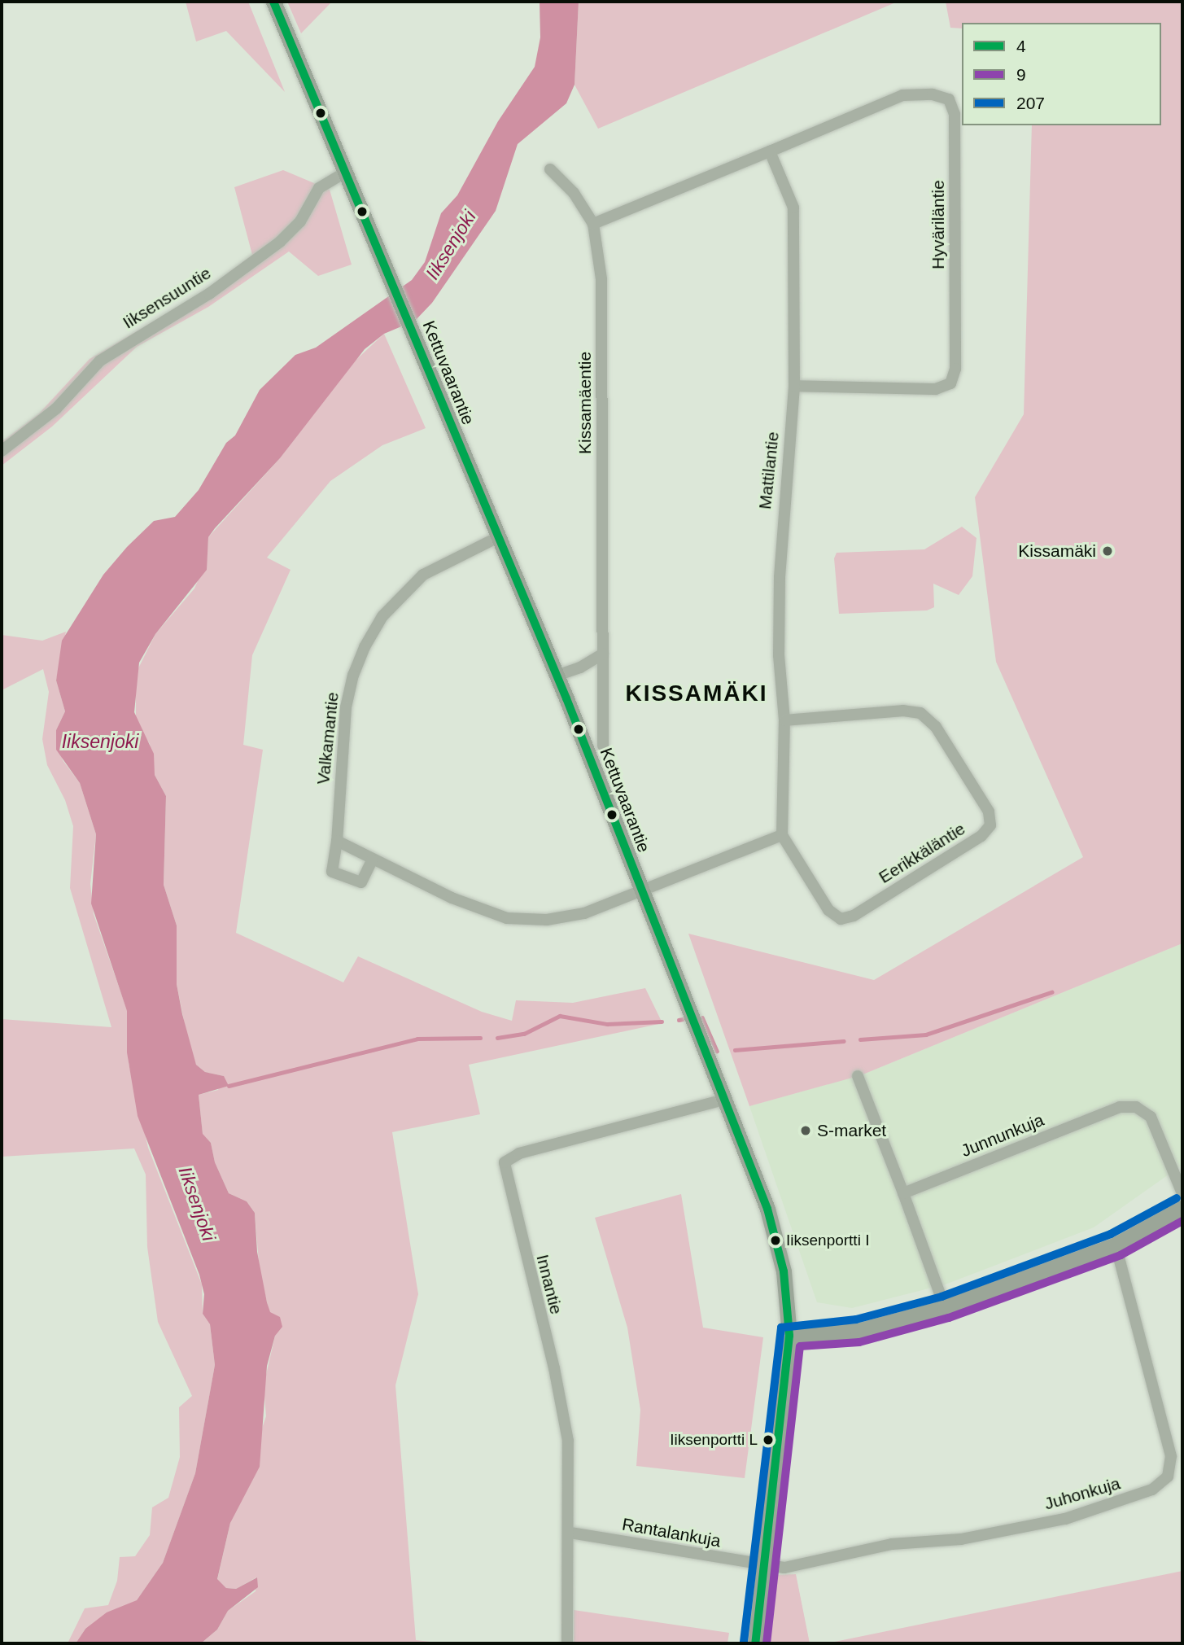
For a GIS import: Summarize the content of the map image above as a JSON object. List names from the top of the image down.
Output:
{
  "streets": {
    "street": [
      "Hyväriläntie",
      "Iiksensuuntie",
      "Kettuvaarantie",
      "Kissamäentie",
      "Mattilantie",
      "Valkamantie",
      "Eerikkäläntie",
      "Junnunkuja",
      "Innantie",
      "Juhonkuja",
      "Rantalankuja"
    ]
  },
  "crossings": [
    ["Hyväriläntie", "Mattilantie"],
    ["Iiksensuuntie", "Kettuvaarantie"],
    ["Kettuvaarantie", "Valkamantie"],
    ["Kettuvaarantie", "Innantie"],
    ["Kettuvaarantie", "Juhonkuja"],
    ["Kettuvaarantie", "Rantalankuja"],
    ["Mattilantie", "Eerikkäläntie"],
    ["Innantie", "Rantalankuja"],
    ["Juhonkuja", "Rantalankuja"]
  ],
  "districts": ["KISSAMÄKI"],
  "water": ["Iiksenjoki"],
  "places": [
    "Kissamäki",
    "S-market",
    "Iiksenportti I",
    "Iiksenportti L"
  ],
  "lines": ["transit line 4", "transit line 207", "transit line 9"],
  "legend": ["4", "9", "207"]
}
